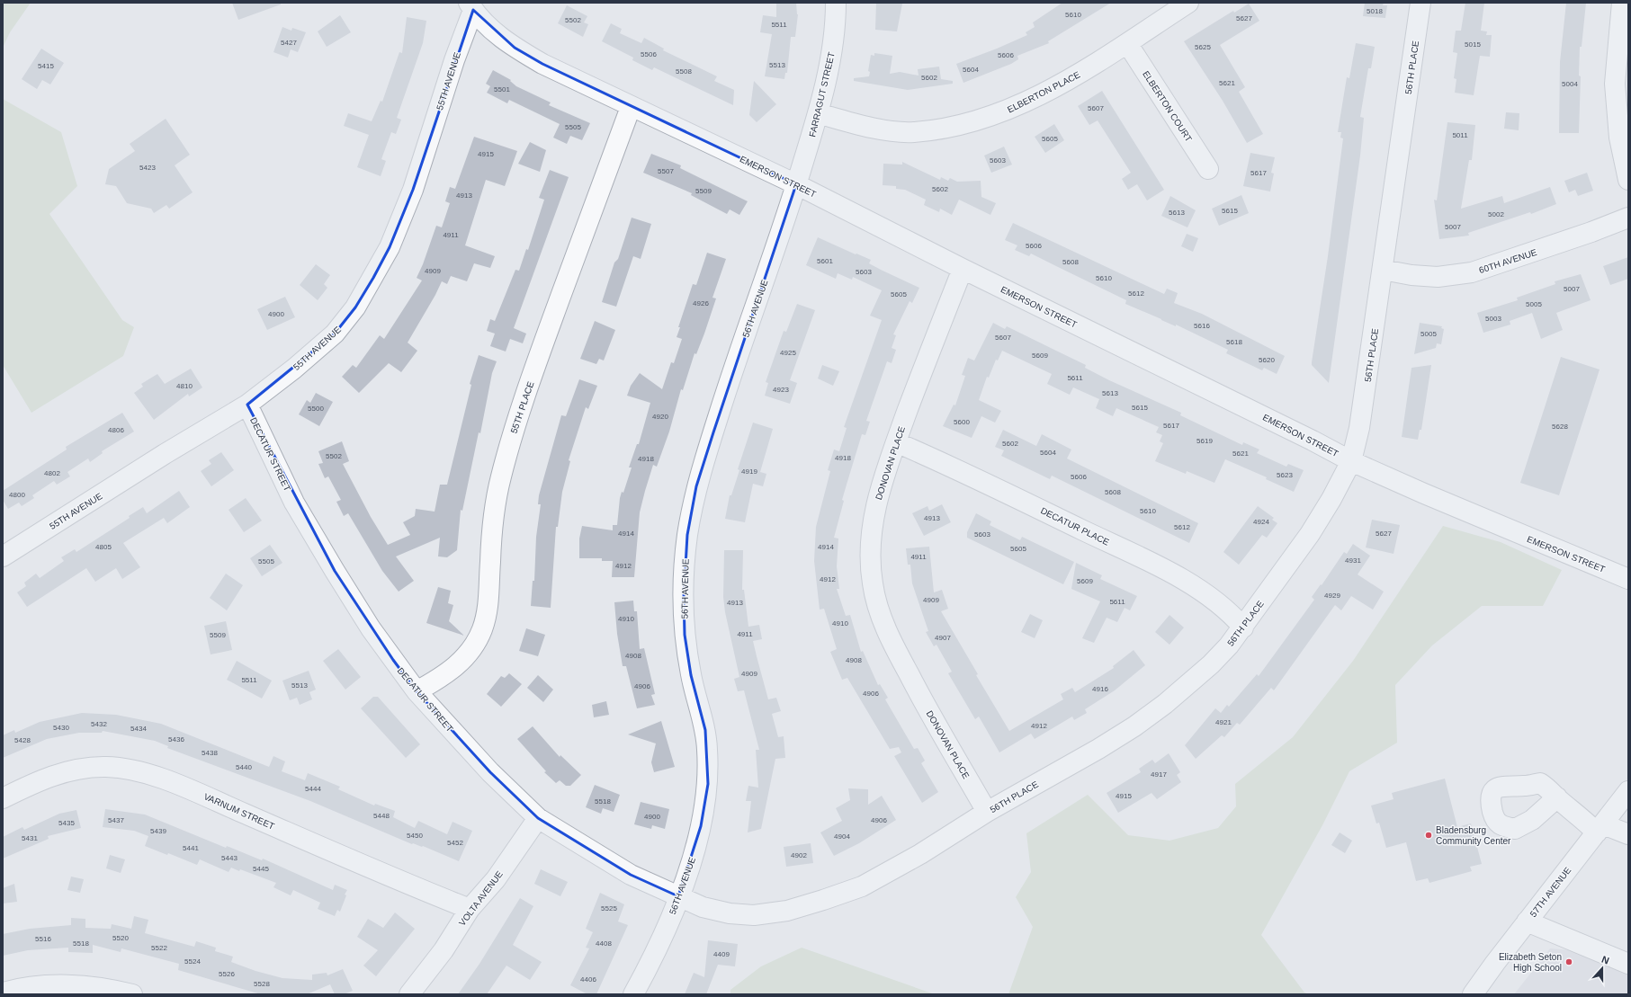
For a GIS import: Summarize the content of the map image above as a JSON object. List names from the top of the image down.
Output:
{
  "streets": {
    "street": [
      "56TH PLACE",
      "55TH AVENUE",
      "ELBERTON PLACE",
      "FARRAGUT STREET",
      "ELBERTON COURT",
      "EMERSON STREET",
      "60TH AVENUE",
      "56TH AVENUE",
      "55TH PLACE",
      "DECATUR STREET",
      "DONOVAN PLACE",
      "DECATUR PLACE",
      "VARNUM STREET",
      "57TH AVENUE",
      "VOLTA AVENUE"
    ]
  },
  "crossings": [
    ["56TH PLACE", "EMERSON STREET"],
    ["56TH PLACE", "60TH AVENUE"],
    ["56TH PLACE", "56TH AVENUE"],
    ["56TH PLACE", "DECATUR STREET"],
    ["56TH PLACE", "DONOVAN PLACE"],
    ["56TH PLACE", "DECATUR PLACE"],
    ["55TH AVENUE", "EMERSON STREET"],
    ["55TH AVENUE", "DECATUR STREET"],
    ["ELBERTON PLACE", "FARRAGUT STREET"],
    ["ELBERTON PLACE", "ELBERTON COURT"],
    ["FARRAGUT STREET", "EMERSON STREET"],
    ["FARRAGUT STREET", "56TH AVENUE"],
    ["EMERSON STREET", "56TH AVENUE"],
    ["EMERSON STREET", "55TH PLACE"],
    ["EMERSON STREET", "DONOVAN PLACE"],
    ["56TH AVENUE", "DECATUR STREET"],
    ["55TH PLACE", "DECATUR STREET"],
    ["DECATUR STREET", "VOLTA AVENUE"],
    ["DONOVAN PLACE", "DECATUR PLACE"],
    ["VARNUM STREET", "VOLTA AVENUE"]
  ],
  "places": ["Bladensburg Community Center", "Elizabeth Seton High School"],
  "house_numbers": [
    "5018",
    "5610",
    "5627",
    "5502",
    "5511",
    "5427",
    "5015",
    "5625",
    "5506",
    "5606",
    "5513",
    "5415",
    "5604",
    "5508",
    "5602",
    "5621",
    "5004",
    "5501",
    "5607",
    "5505",
    "5011",
    "5605",
    "4915",
    "5603",
    "5423",
    "5507",
    "5617",
    "5602",
    "5509",
    "4913",
    "5615",
    "5613",
    "5002",
    "5007",
    "4911",
    "5606",
    "5601",
    "5608",
    "4909",
    "5603",
    "5610",
    "5007",
    "5612",
    "5605",
    "4926",
    "5005",
    "4900",
    "5003",
    "5616",
    "5005",
    "5607",
    "5618",
    "4925",
    "5609",
    "5620",
    "5611",
    "4810",
    "4923",
    "5613",
    "5615",
    "5500",
    "4920",
    "5600",
    "5617",
    "5628",
    "4806",
    "5619",
    "5602",
    "5604",
    "5621",
    "5502",
    "4918",
    "4918",
    "4919",
    "4802",
    "5623",
    "5606",
    "5608",
    "4800",
    "5610",
    "4913",
    "4924",
    "5612",
    "4914",
    "5627",
    "5603",
    "4805",
    "4914",
    "5605",
    "4911",
    "4931",
    "5505",
    "4912",
    "4912",
    "5609",
    "4929",
    "4909",
    "5611",
    "4913",
    "4910",
    "4910",
    "4911",
    "5509",
    "4907",
    "4908",
    "4908",
    "4909",
    "5511",
    "5513",
    "4906",
    "4916",
    "4906",
    "4921",
    "5432",
    "4912",
    "5430",
    "5434",
    "5436",
    "5428",
    "5438",
    "5440",
    "4917",
    "5444",
    "4915",
    "5518",
    "5448",
    "4900",
    "5437",
    "4906",
    "5435",
    "5439",
    "5450",
    "4904",
    "5431",
    "5452",
    "5441",
    "4902",
    "5443",
    "5445",
    "5525",
    "5520",
    "5516",
    "5518",
    "4408",
    "5522",
    "4409",
    "5524",
    "5526",
    "4406",
    "5528"
  ],
  "north": "top"
}
